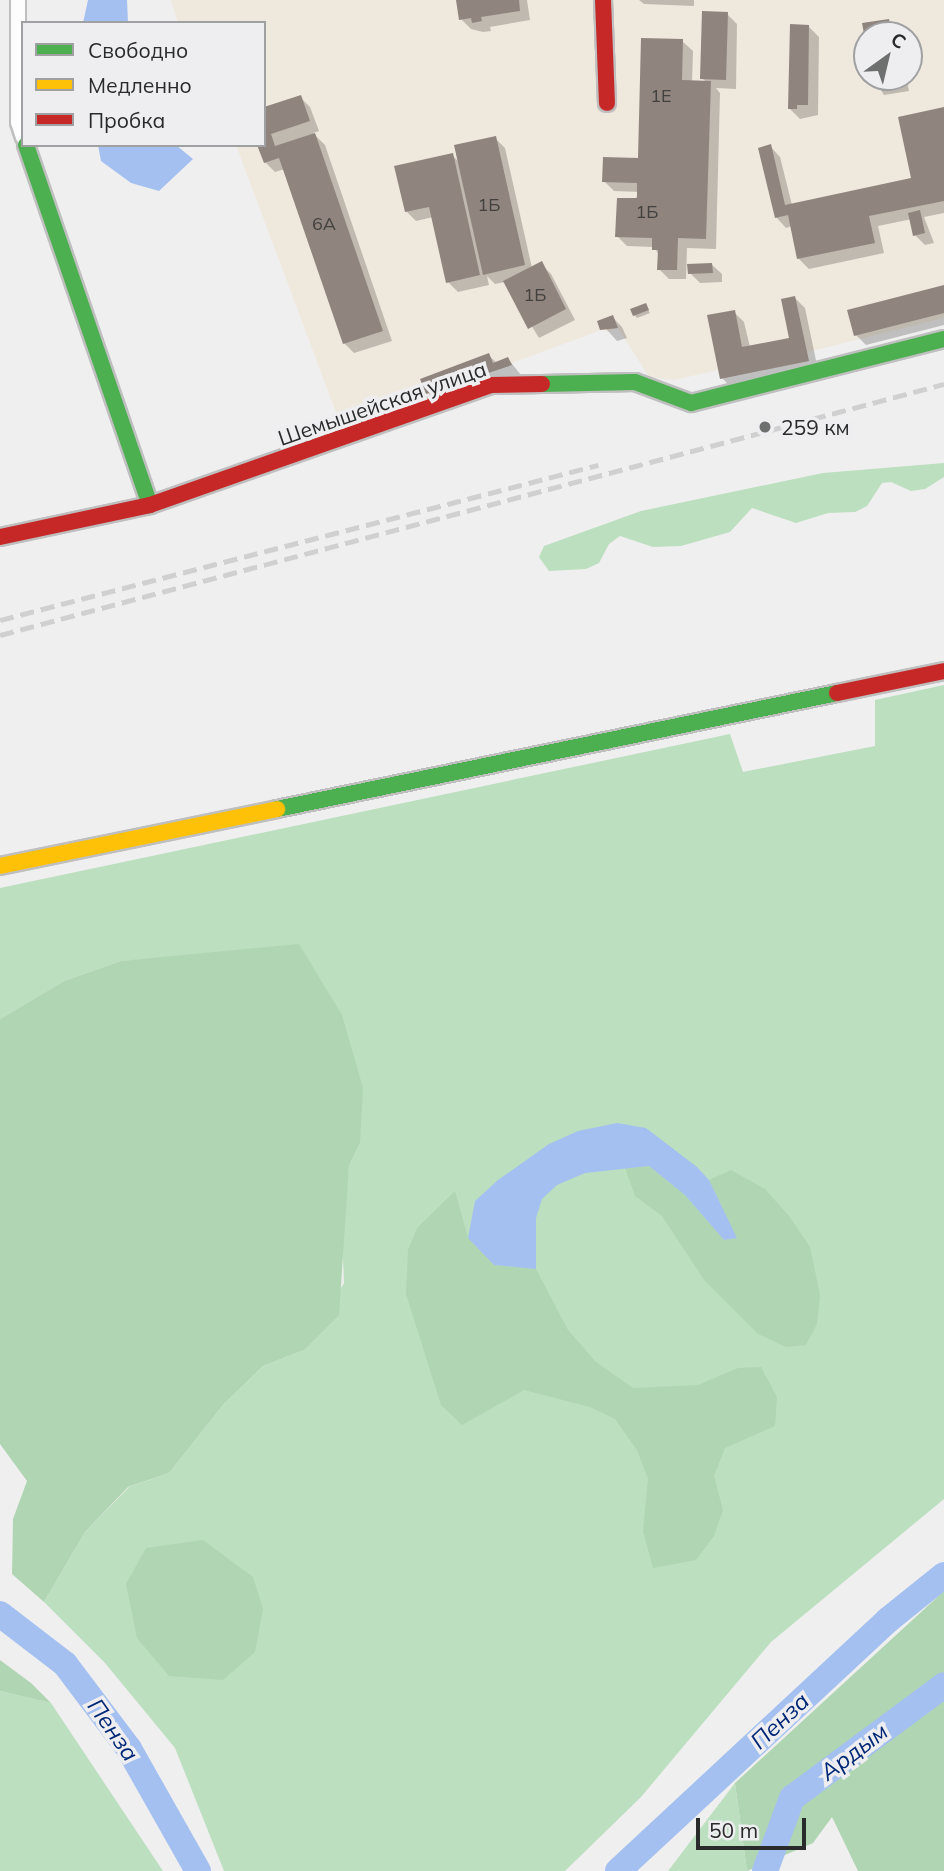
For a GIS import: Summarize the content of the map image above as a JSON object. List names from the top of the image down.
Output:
{
  "streets": {
    "street": ["Шемышейская улица"]
  },
  "water": ["Пенза", "Ардым"],
  "places": ["259 км"],
  "house_numbers": [
    "1Е",
    "1Б",
    "1Б",
    "6А",
    "1Б"
  ],
  "legend": ["Свободно", "Медленно", "Пробка"],
  "scale_bar": "50 m",
  "north": "top right"
}
